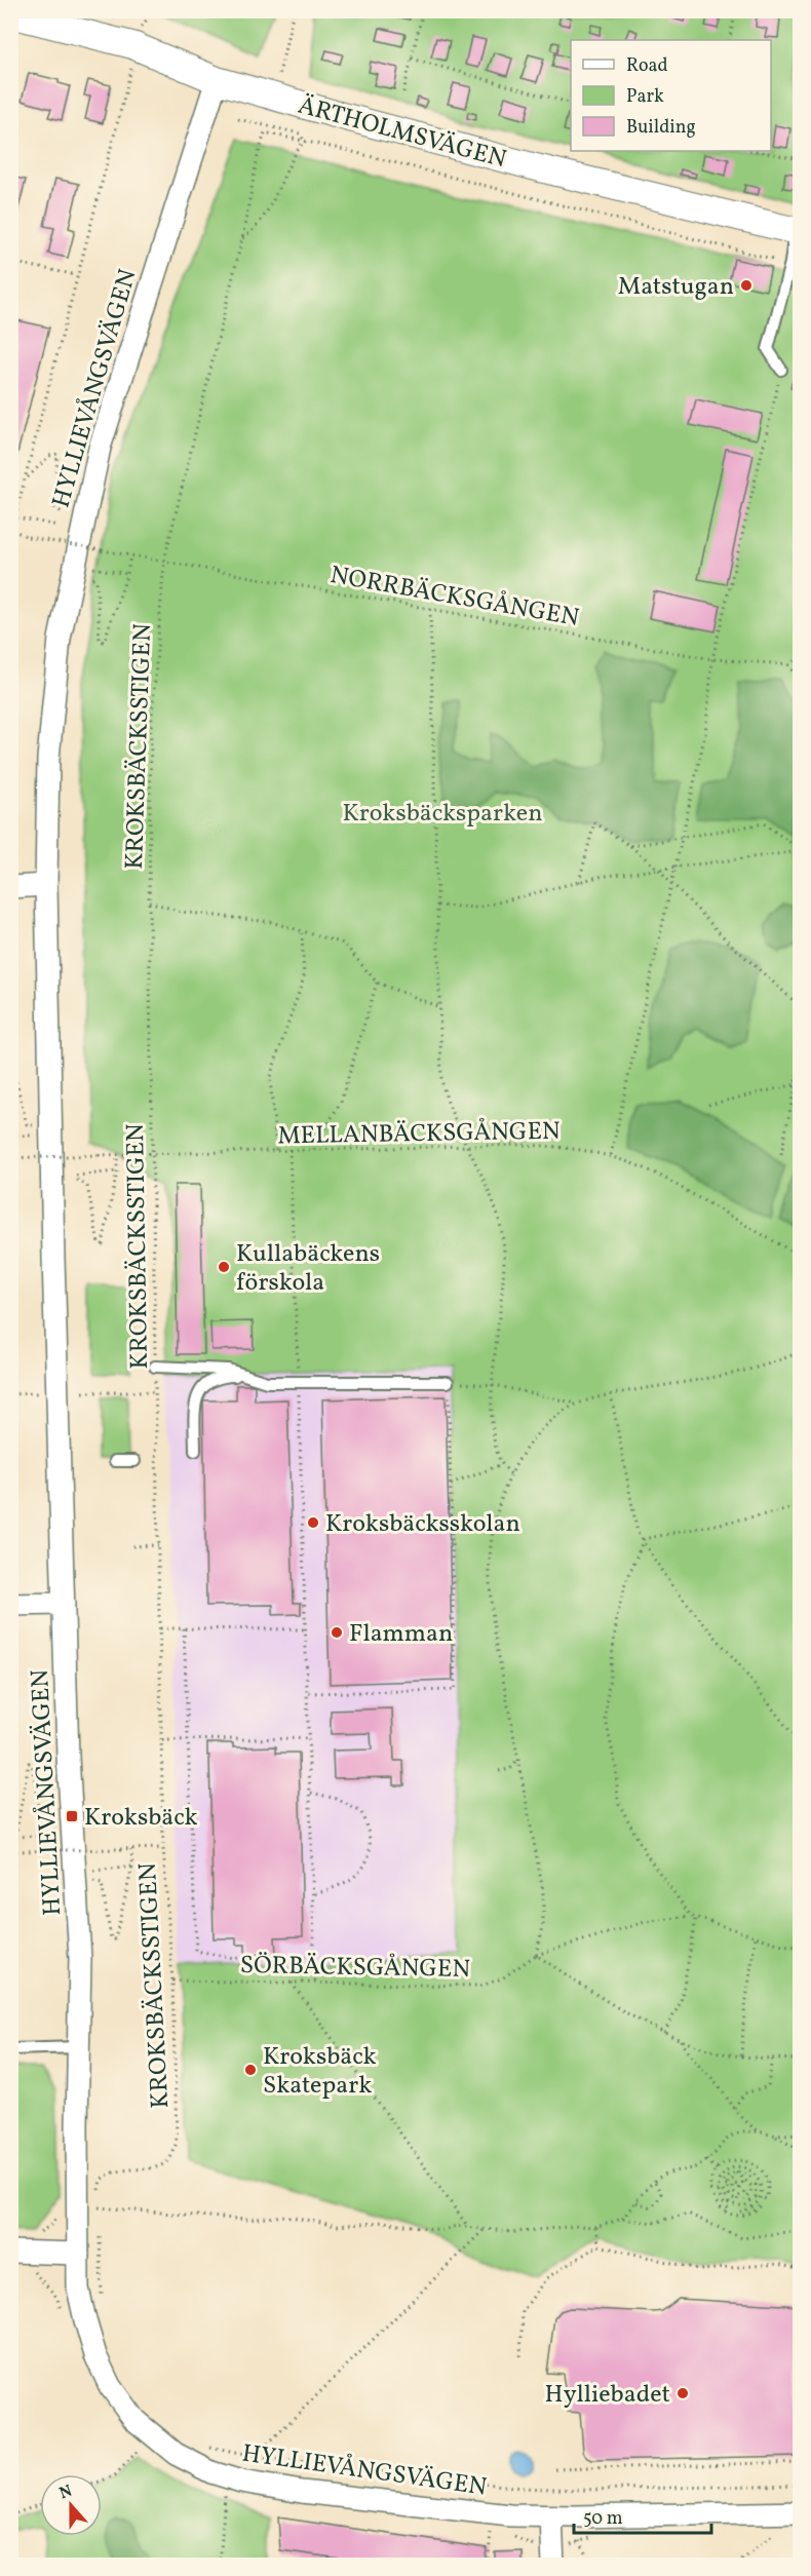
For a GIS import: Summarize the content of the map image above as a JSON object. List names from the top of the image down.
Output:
{
  "streets": {
    "street": ["ÄRTHOLMSVÄGEN", "HYLLIEVÅNGSVÄGEN"],
    "path": [
      "NORRBÄCKSGÅNGEN",
      "KROKSBÄCKSSTIGEN",
      "MELLANBÄCKSGÅNGEN",
      "SÖRBÄCKSGÅNGEN"
    ]
  },
  "crossings": [
    ["ÄRTHOLMSVÄGEN", "HYLLIEVÅNGSVÄGEN"],
    ["NORRBÄCKSGÅNGEN", "KROKSBÄCKSSTIGEN"],
    ["KROKSBÄCKSSTIGEN", "MELLANBÄCKSGÅNGEN"],
    ["KROKSBÄCKSSTIGEN", "SÖRBÄCKSGÅNGEN"]
  ],
  "parks": ["Kroksbäcksparken"],
  "places": {
    "other": [
      "Matstugan",
      "Kullabäckens förskola",
      "Kroksbäcksskolan",
      "Flamman",
      "Kroksbäck Skatepark",
      "Hylliebadet"
    ],
    "transit": ["Kroksbäck"]
  },
  "legend": ["Road", "Park", "Building"],
  "scale_bar": "50 m",
  "north": "top"
}
